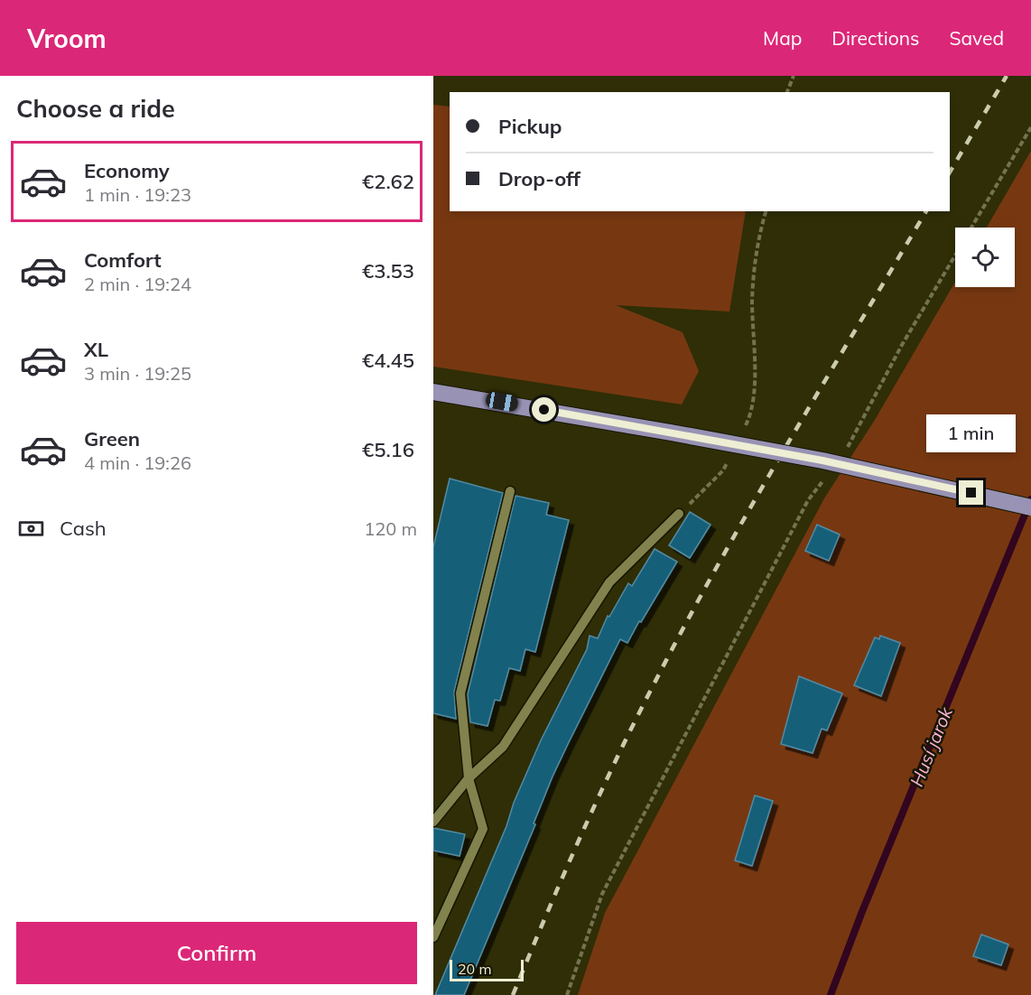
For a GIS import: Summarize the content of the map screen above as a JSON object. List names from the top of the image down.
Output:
{
  "water": ["Husí jarok"],
  "scale_bar": "20 m",
  "page": {
    "header": "Vroom",
    "nav": ["Map", "Directions", "Saved"],
    "heading": "Choose a ride",
    "banner": ["Pickup", "Drop-off"],
    "list": [
      {
        "name": "Economy",
        "note": "1 min · 19:23",
        "value": "€2.62"
      },
      {
        "name": "Comfort",
        "note": "2 min · 19:24",
        "value": "€3.53"
      },
      {
        "name": "XL",
        "note": "3 min · 19:25",
        "value": "€4.45"
      },
      {
        "name": "Green",
        "note": "4 min · 19:26",
        "value": "€5.16"
      }
    ],
    "bubble": "1 min",
    "pay": ["Cash", "120 m"],
    "buttons": "Confirm",
    "scale": "20 m"
  }
}
